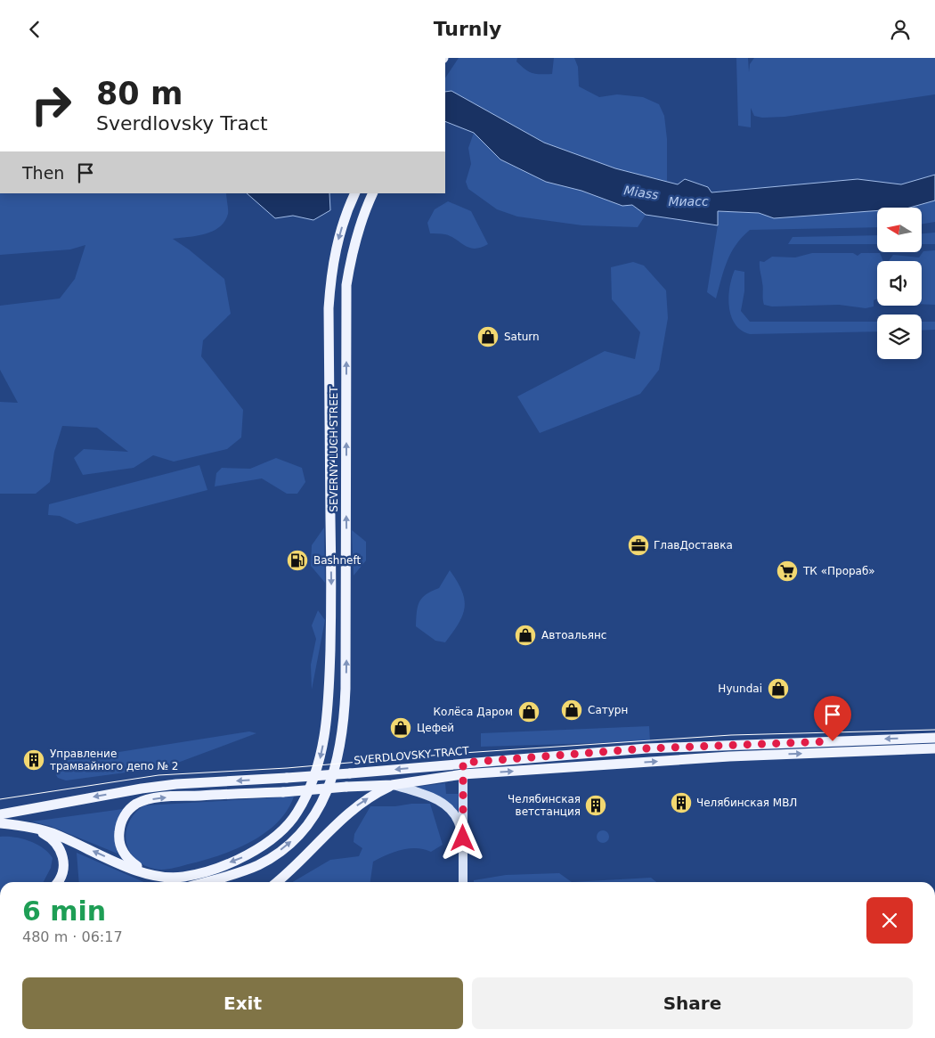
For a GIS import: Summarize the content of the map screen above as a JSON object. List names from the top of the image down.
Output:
{
  "streets": {
    "main road": ["SEVERNY LUCH STREET", "SVERDLOVSKY TRACT"]
  },
  "crossings": [
    ["SEVERNY LUCH STREET", "SVERDLOVSKY TRACT"]
  ],
  "water": ["Miass", "Миасс"],
  "places": {
    "shop": [
      "Saturn",
      "Автоальянс",
      "Hyundai",
      "Сатурн",
      "Колёса Даром",
      "Цефей"
    ],
    "office": ["ГлавДоставка"],
    "fuel station": ["Bashneft"],
    "supermarket": ["ТК «Прораб»"],
    "building": ["Управление трамвайного депо № 2", "Челябинская МВЛ", "Челябинская ветстанция"]
  },
  "north": "left",
  "page": {
    "header": "Turnly",
    "turn": ["80 m", "Sverdlovsky Tract"],
    "then": "Then",
    "heading": ["6 min", "480 m · 06:17"],
    "buttons": ["Exit", "Share"]
  }
}
